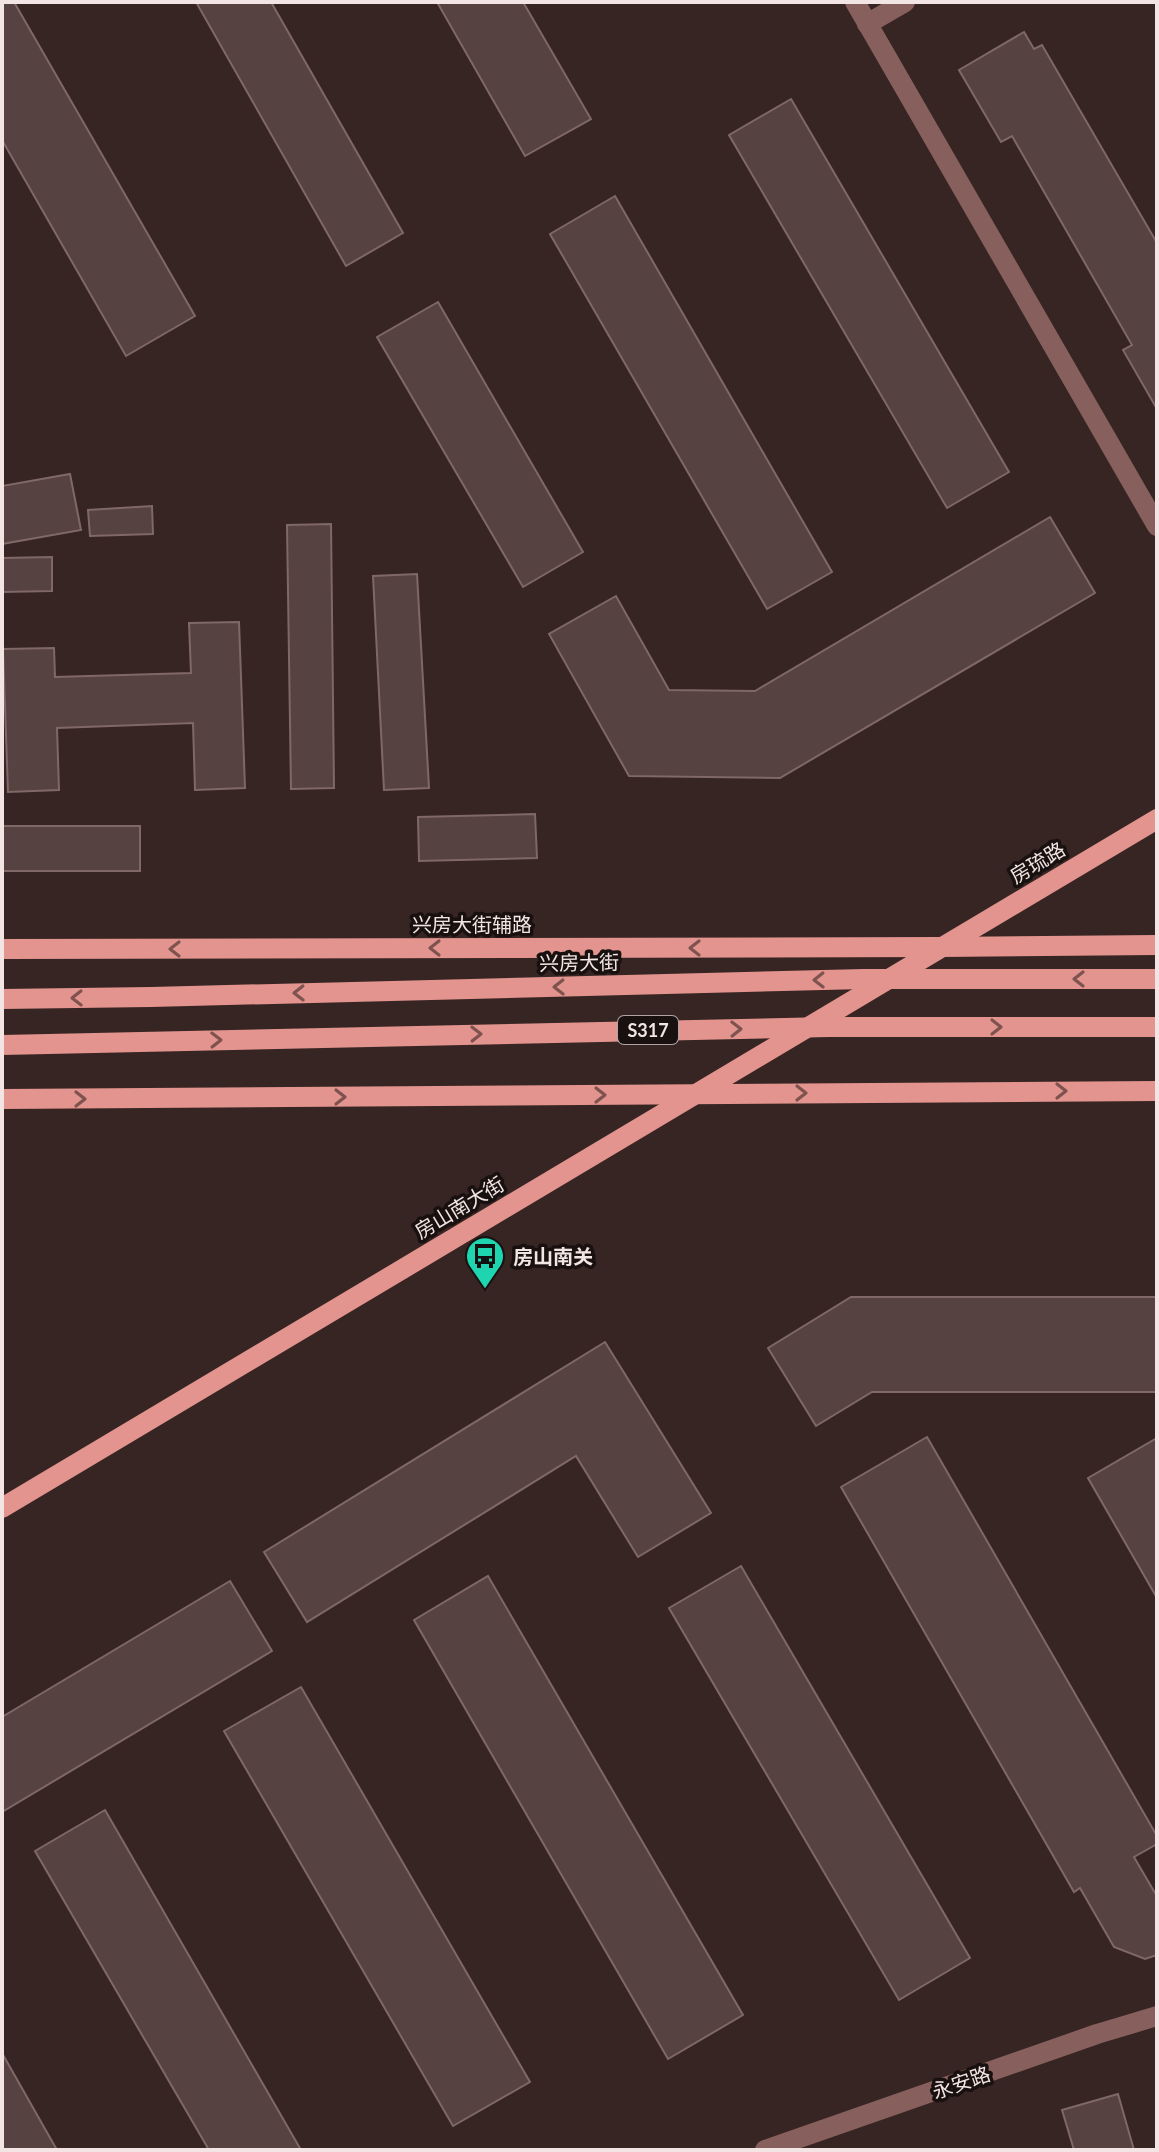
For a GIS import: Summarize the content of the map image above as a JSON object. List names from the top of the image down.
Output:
{
  "streets": {
    "main road": [
      "房琉路",
      "兴房大街辅路",
      "兴房大街",
      "S317",
      "房山南大街"
    ],
    "street": ["永安路"]
  },
  "crossings": [
    ["房琉路", "兴房大街辅路"],
    ["房琉路", "房山南大街"],
    ["兴房大街辅路", "房山南大街"]
  ],
  "places": {
    "bus stop": ["房山南关"]
  }
}
